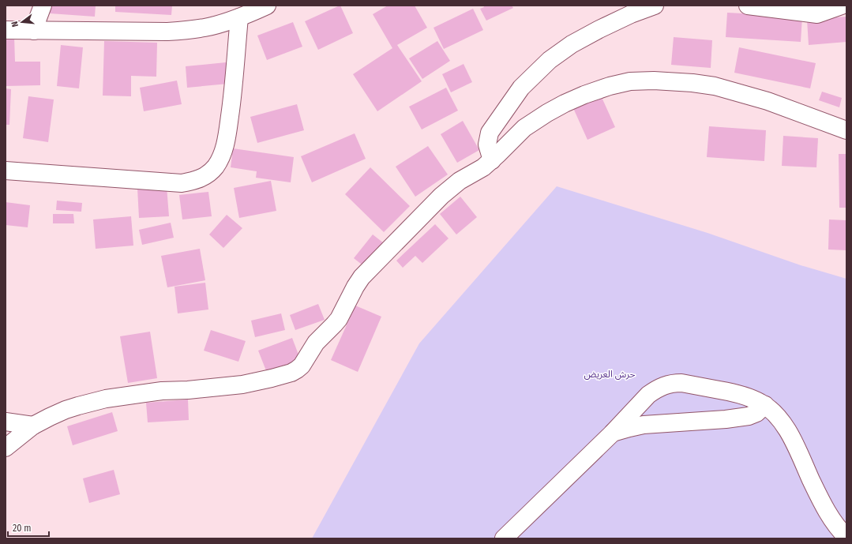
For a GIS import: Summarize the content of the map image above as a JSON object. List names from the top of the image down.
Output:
{
  "parks": ["حرش العريض"],
  "scale_bar": "20 m",
  "north": "left"
}
